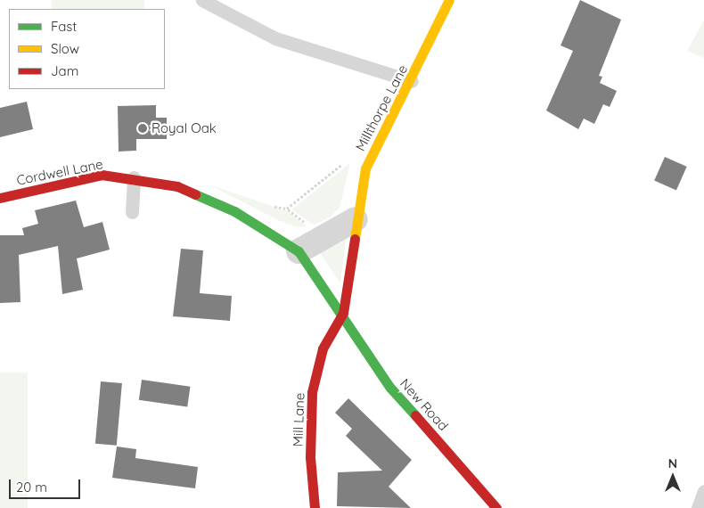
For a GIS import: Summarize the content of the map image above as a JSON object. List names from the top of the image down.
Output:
{
  "streets": {
    "main road": [
      "Millthorpe Lane",
      "Cordwell Lane",
      "New Road",
      "Mill Lane"
    ]
  },
  "crossings": [
    ["Millthorpe Lane", "Cordwell Lane"],
    ["Millthorpe Lane", "New Road"],
    ["Millthorpe Lane", "Mill Lane"],
    ["Cordwell Lane", "New Road"],
    ["Cordwell Lane", "Mill Lane"],
    ["New Road", "Mill Lane"]
  ],
  "places": ["Royal Oak"],
  "legend": ["Fast", "Slow", "Jam"],
  "scale_bar": "20 m",
  "north": "top"
}
